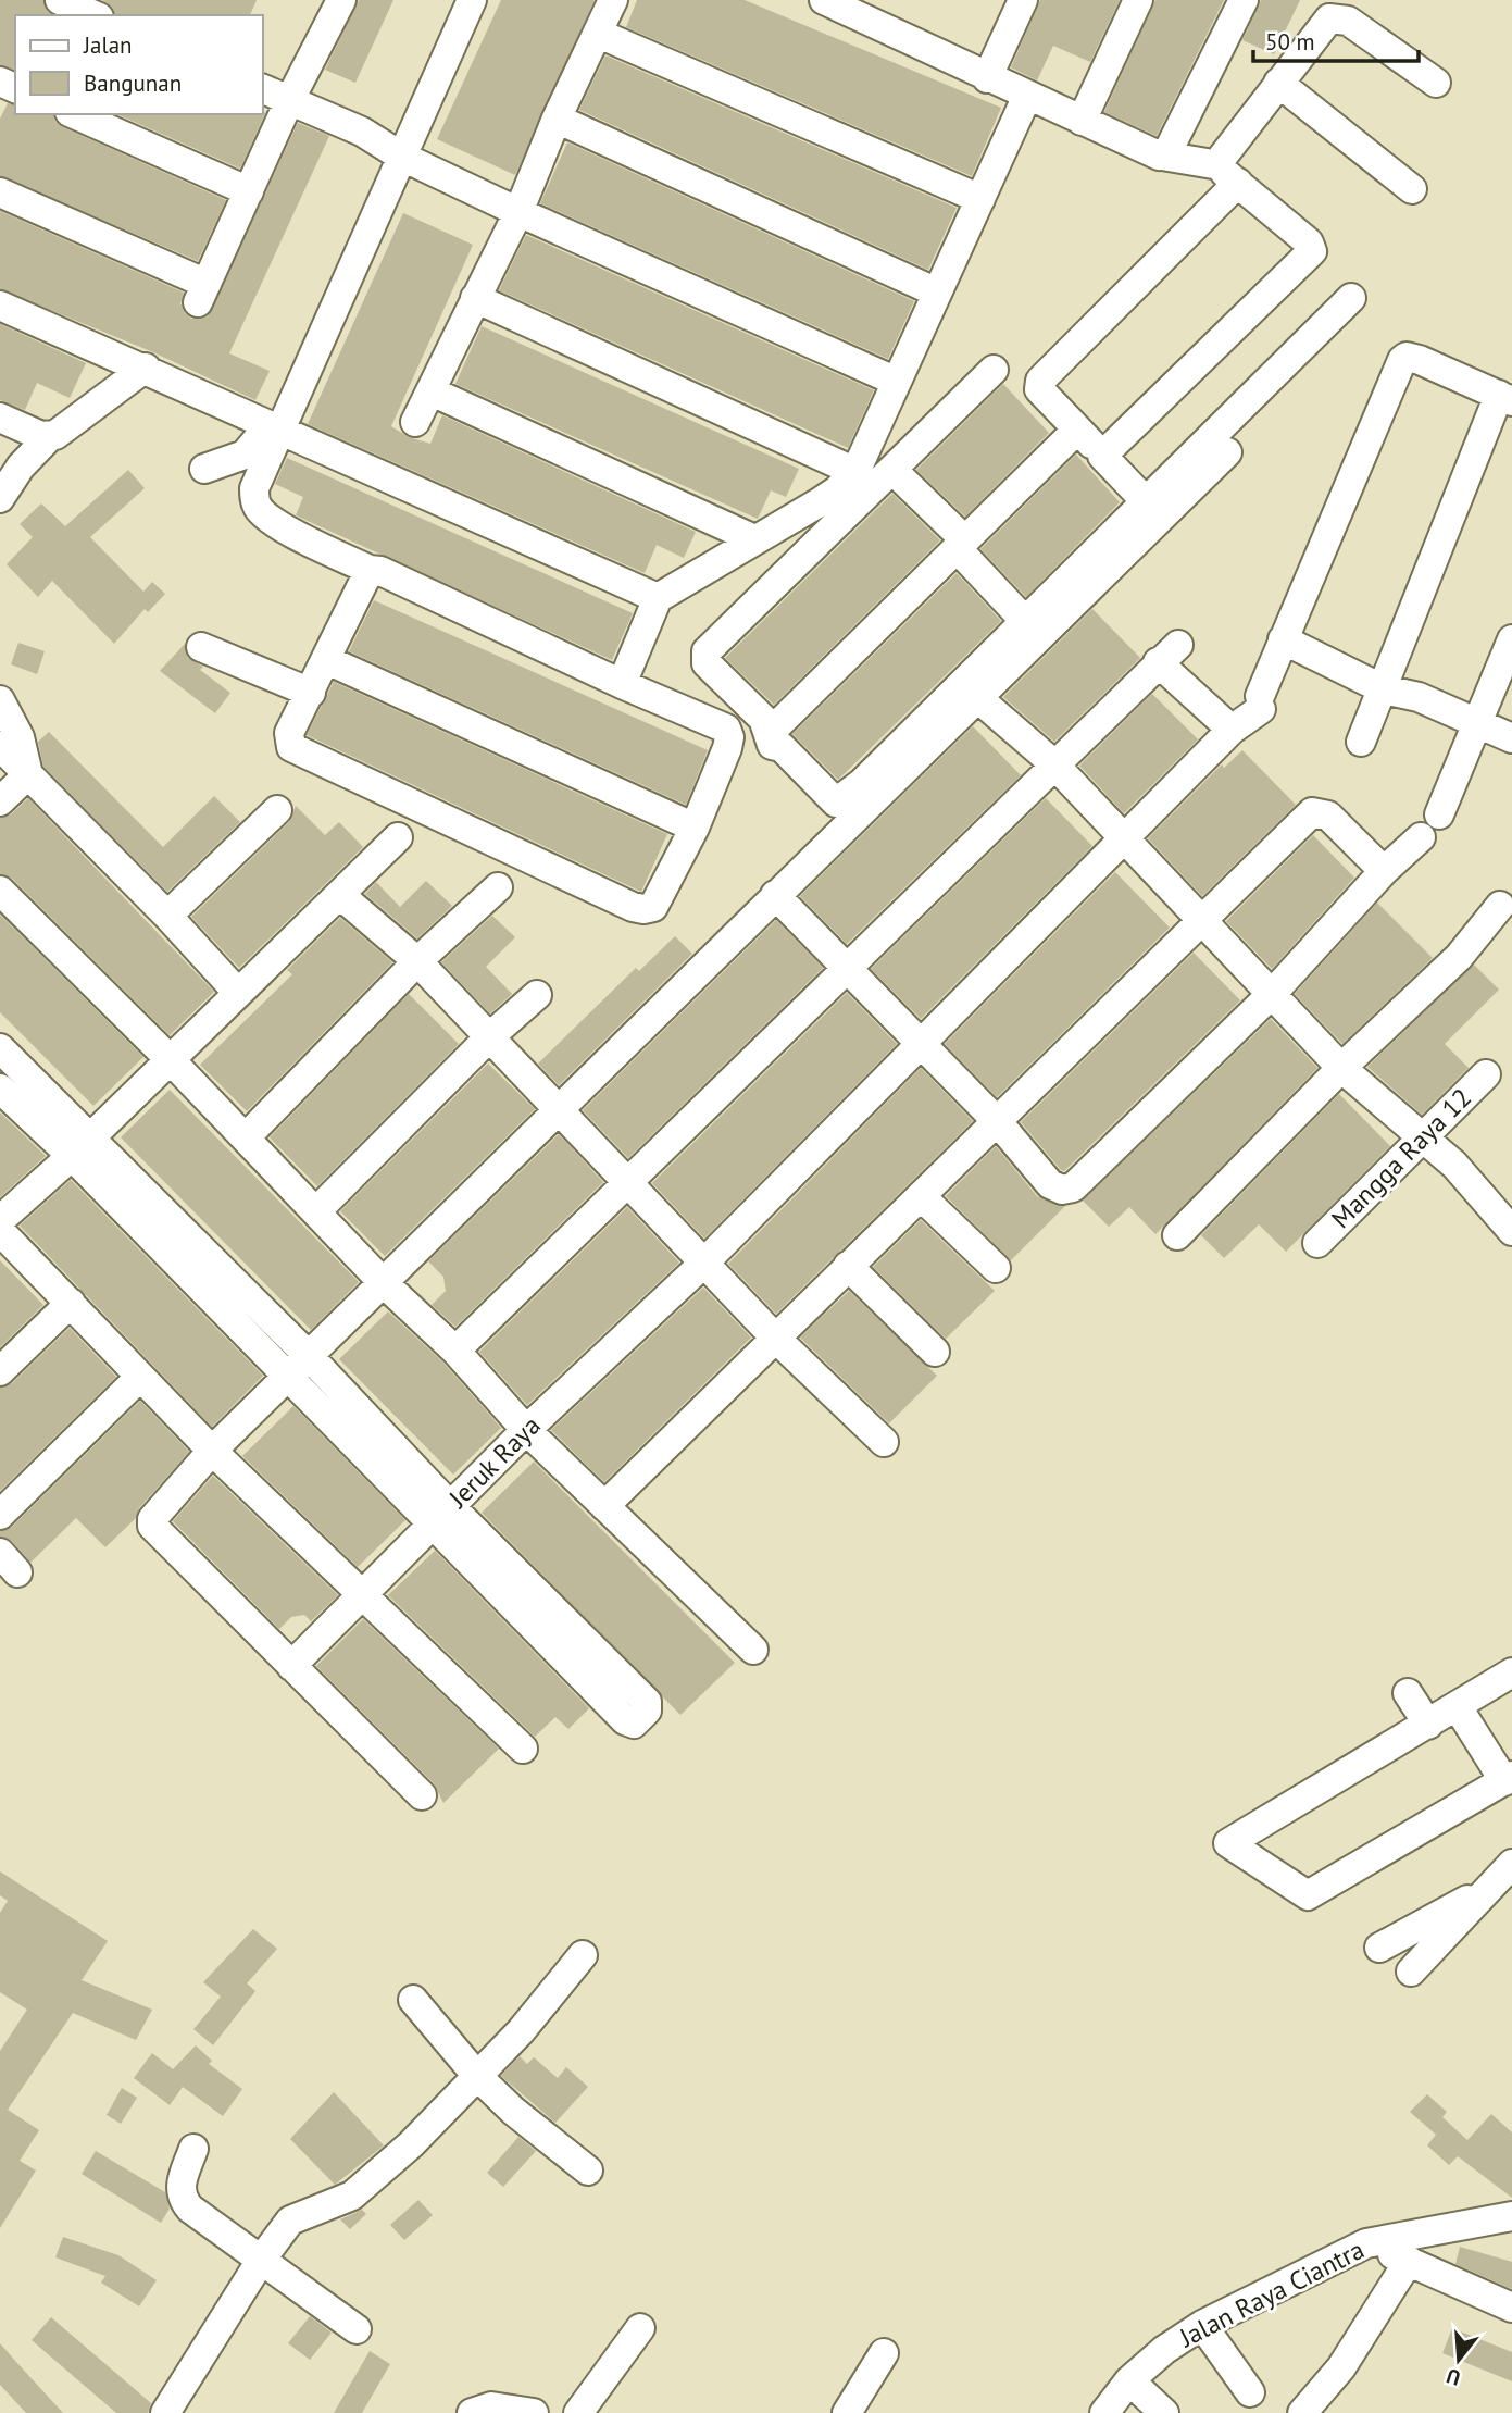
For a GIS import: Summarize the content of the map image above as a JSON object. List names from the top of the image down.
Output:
{
  "streets": {
    "street": ["Mangga Raya 12", "Jeruk Raya", "Jalan Raya Ciantra"]
  },
  "legend": ["Jalan", "Bangunan"],
  "scale_bar": "50 m",
  "north": "bottom"
}
